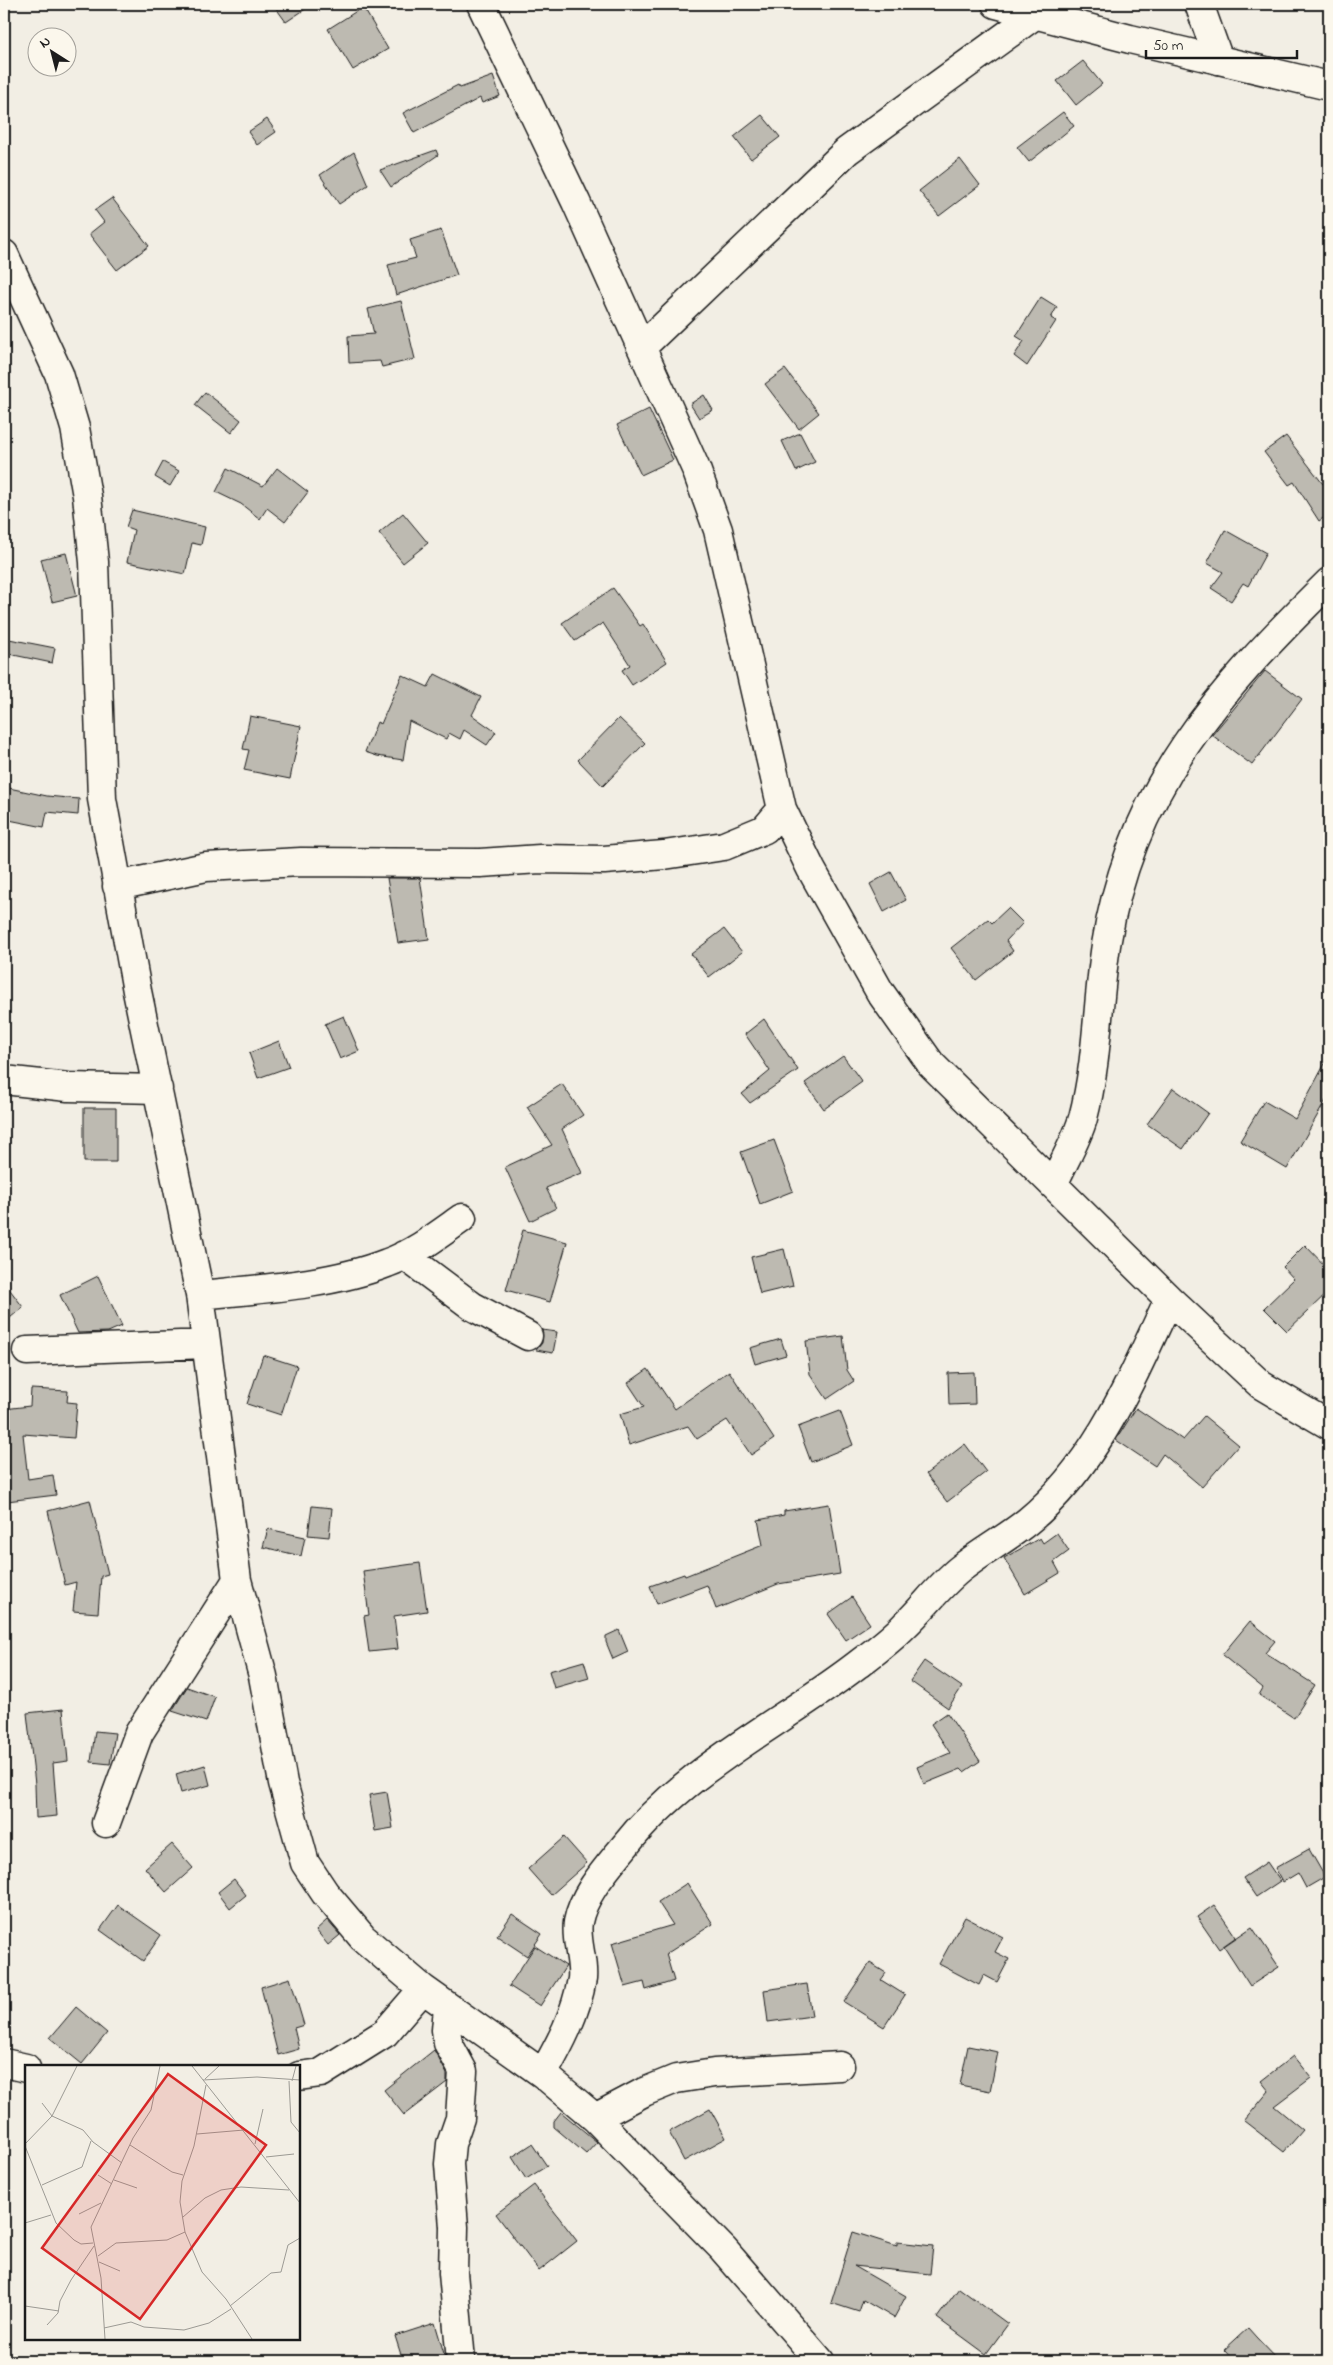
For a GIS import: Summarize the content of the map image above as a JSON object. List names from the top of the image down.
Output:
{
  "scale_bar": "50 m",
  "north": "top left"
}
